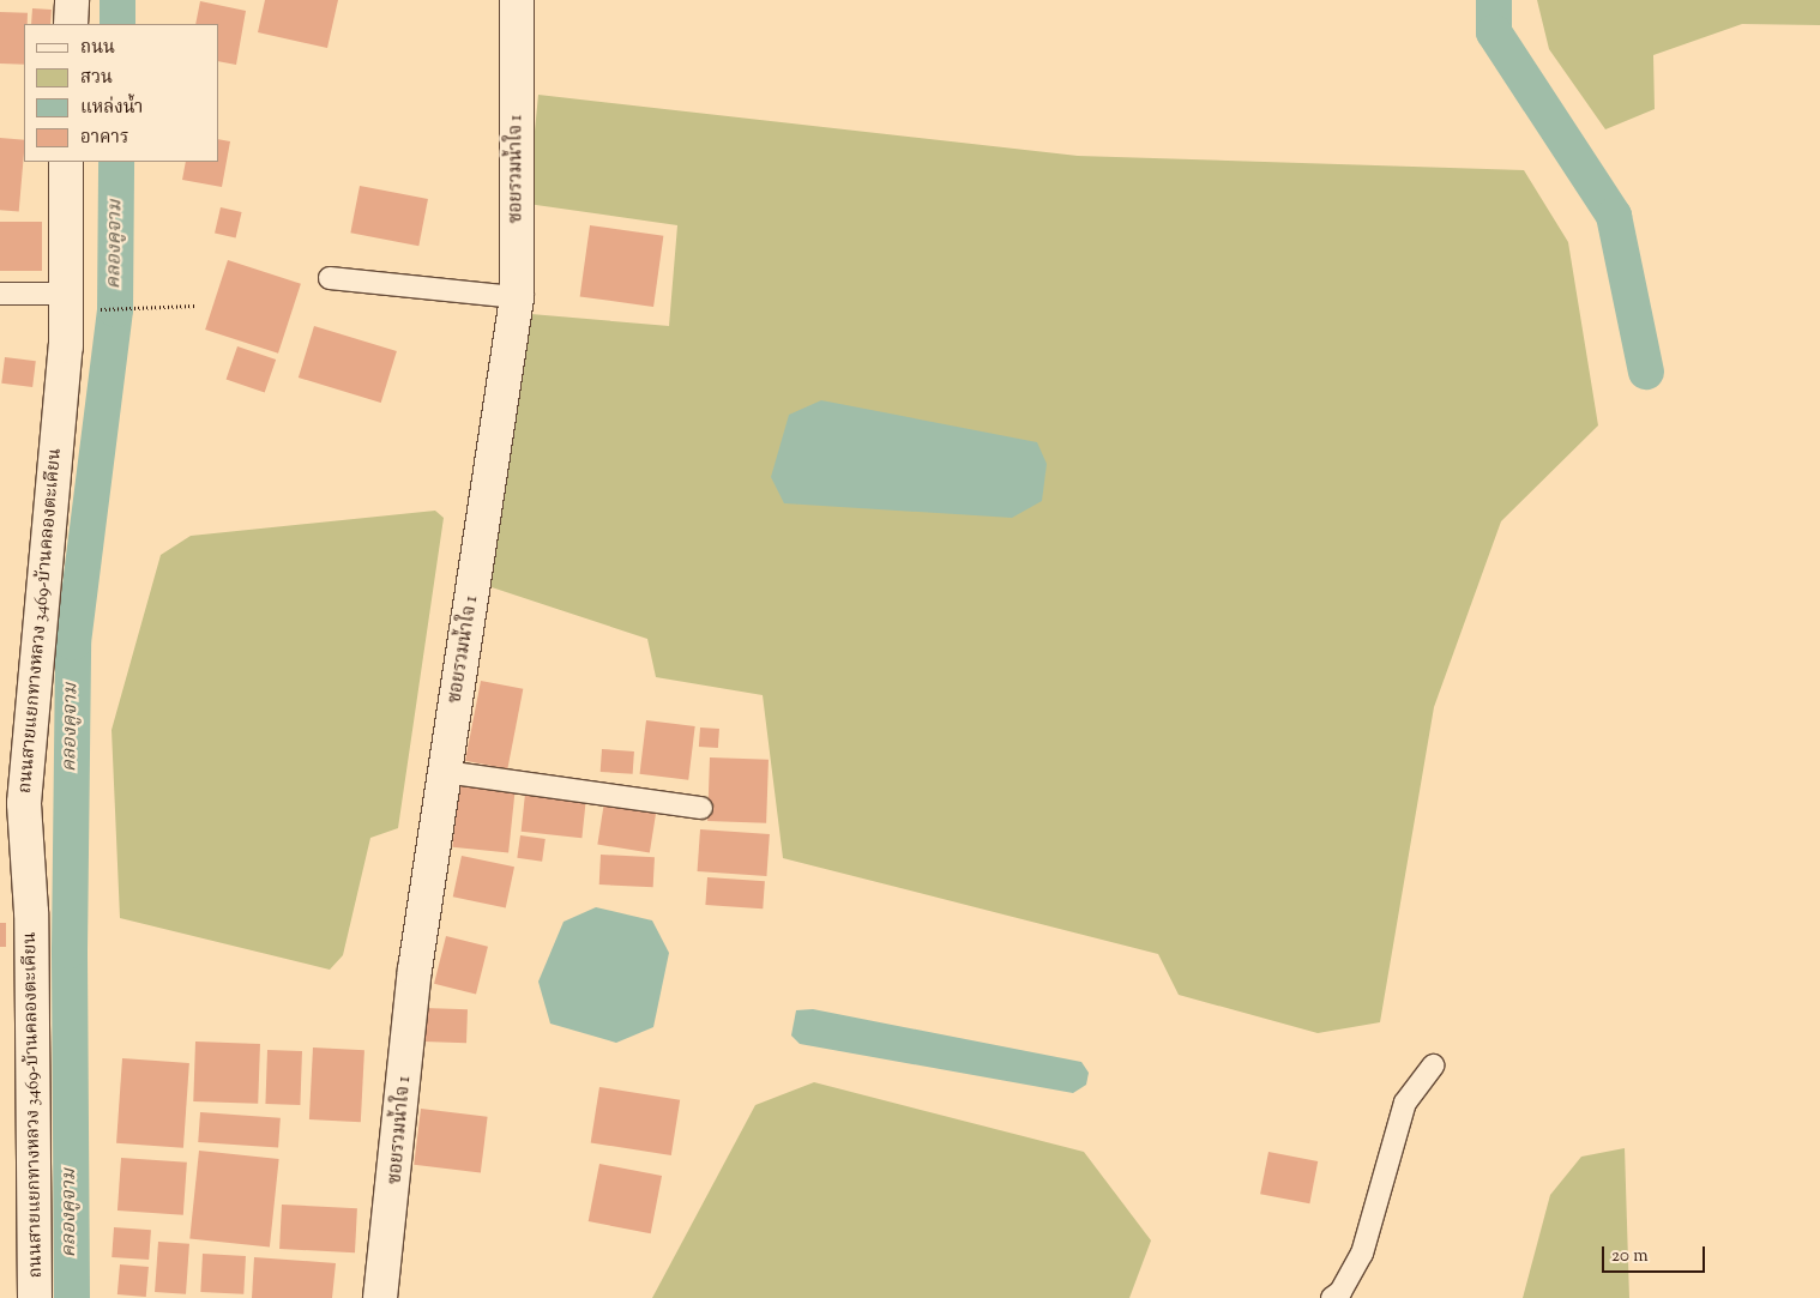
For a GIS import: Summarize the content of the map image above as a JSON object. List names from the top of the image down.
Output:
{
  "streets": {
    "street": ["ซอยรวมน้ำใจ 1", "ถนนสายแยกทางหลวง 3469-บ้านคลองตะเคียน"]
  },
  "water": ["คลองคูจาม"],
  "legend": [
    "ถนน",
    "สวน",
    "แหล่งน้ำ",
    "อาคาร"
  ],
  "scale_bar": "20 m"
}
